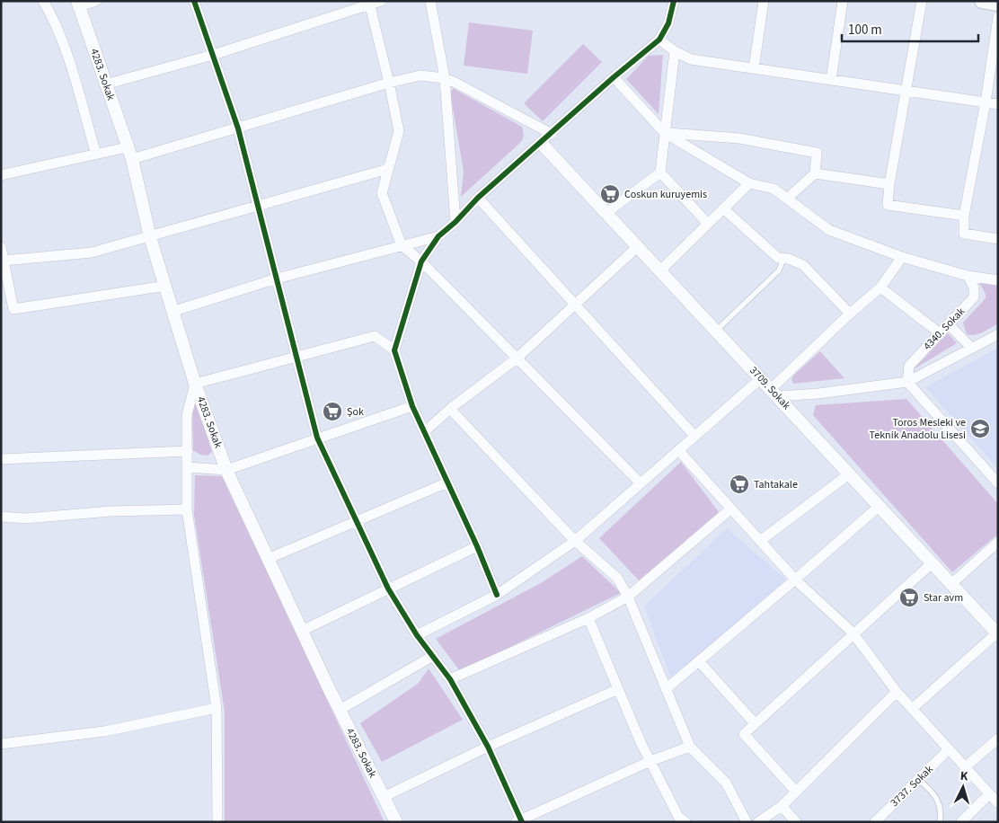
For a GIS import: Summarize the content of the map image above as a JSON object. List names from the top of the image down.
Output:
{
  "streets": {
    "street": [
      "4283. Sokak",
      "4340. Sokak",
      "3709. Sokak",
      "3737. Sokak"
    ]
  },
  "places": {
    "supermarket": [
      "Coskun kuruyemis",
      "Şok",
      "Tahtakale",
      "Star avm"
    ],
    "school or university": ["Toros Mesleki ve Teknik Anadolu Lisesi"]
  },
  "scale_bar": "100 m",
  "north": "top"
}
